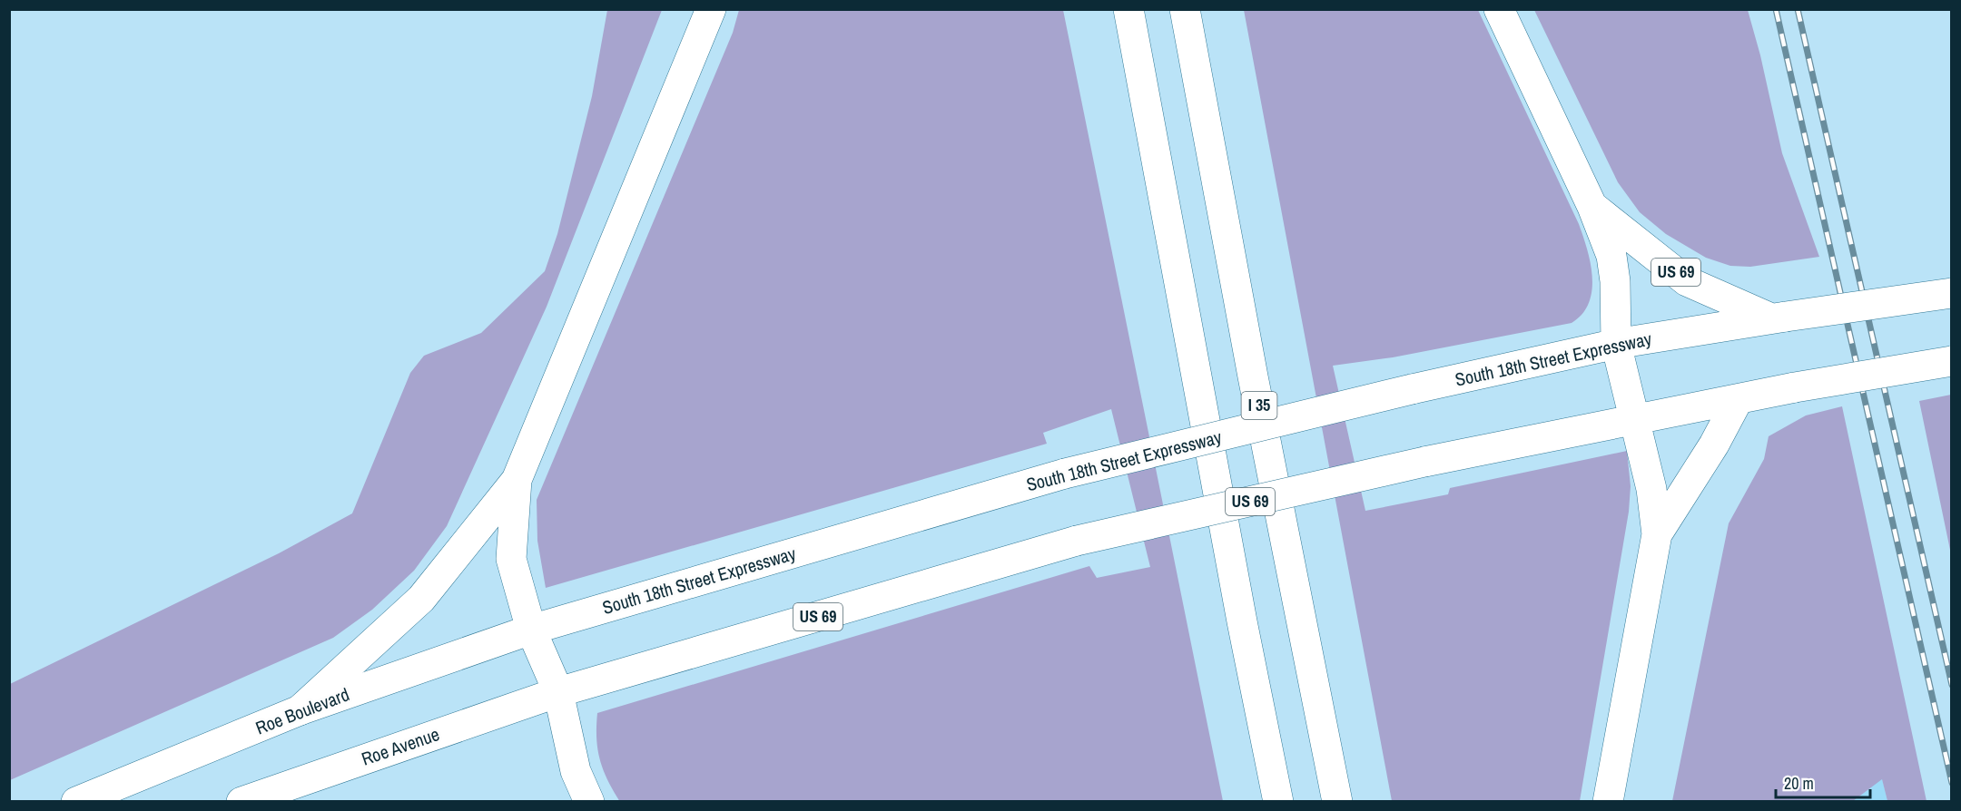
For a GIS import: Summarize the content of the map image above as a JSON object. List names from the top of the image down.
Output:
{
  "streets": {
    "main road": [
      "US 69",
      "South 18th Street Expressway",
      "I 35",
      "Roe Boulevard",
      "Roe Avenue"
    ]
  },
  "crossings": [
    ["US 69", "South 18th Street Expressway"],
    ["US 69", "Roe Avenue"],
    ["South 18th Street Expressway", "Roe Boulevard"]
  ],
  "scale_bar": "20 m"
}
